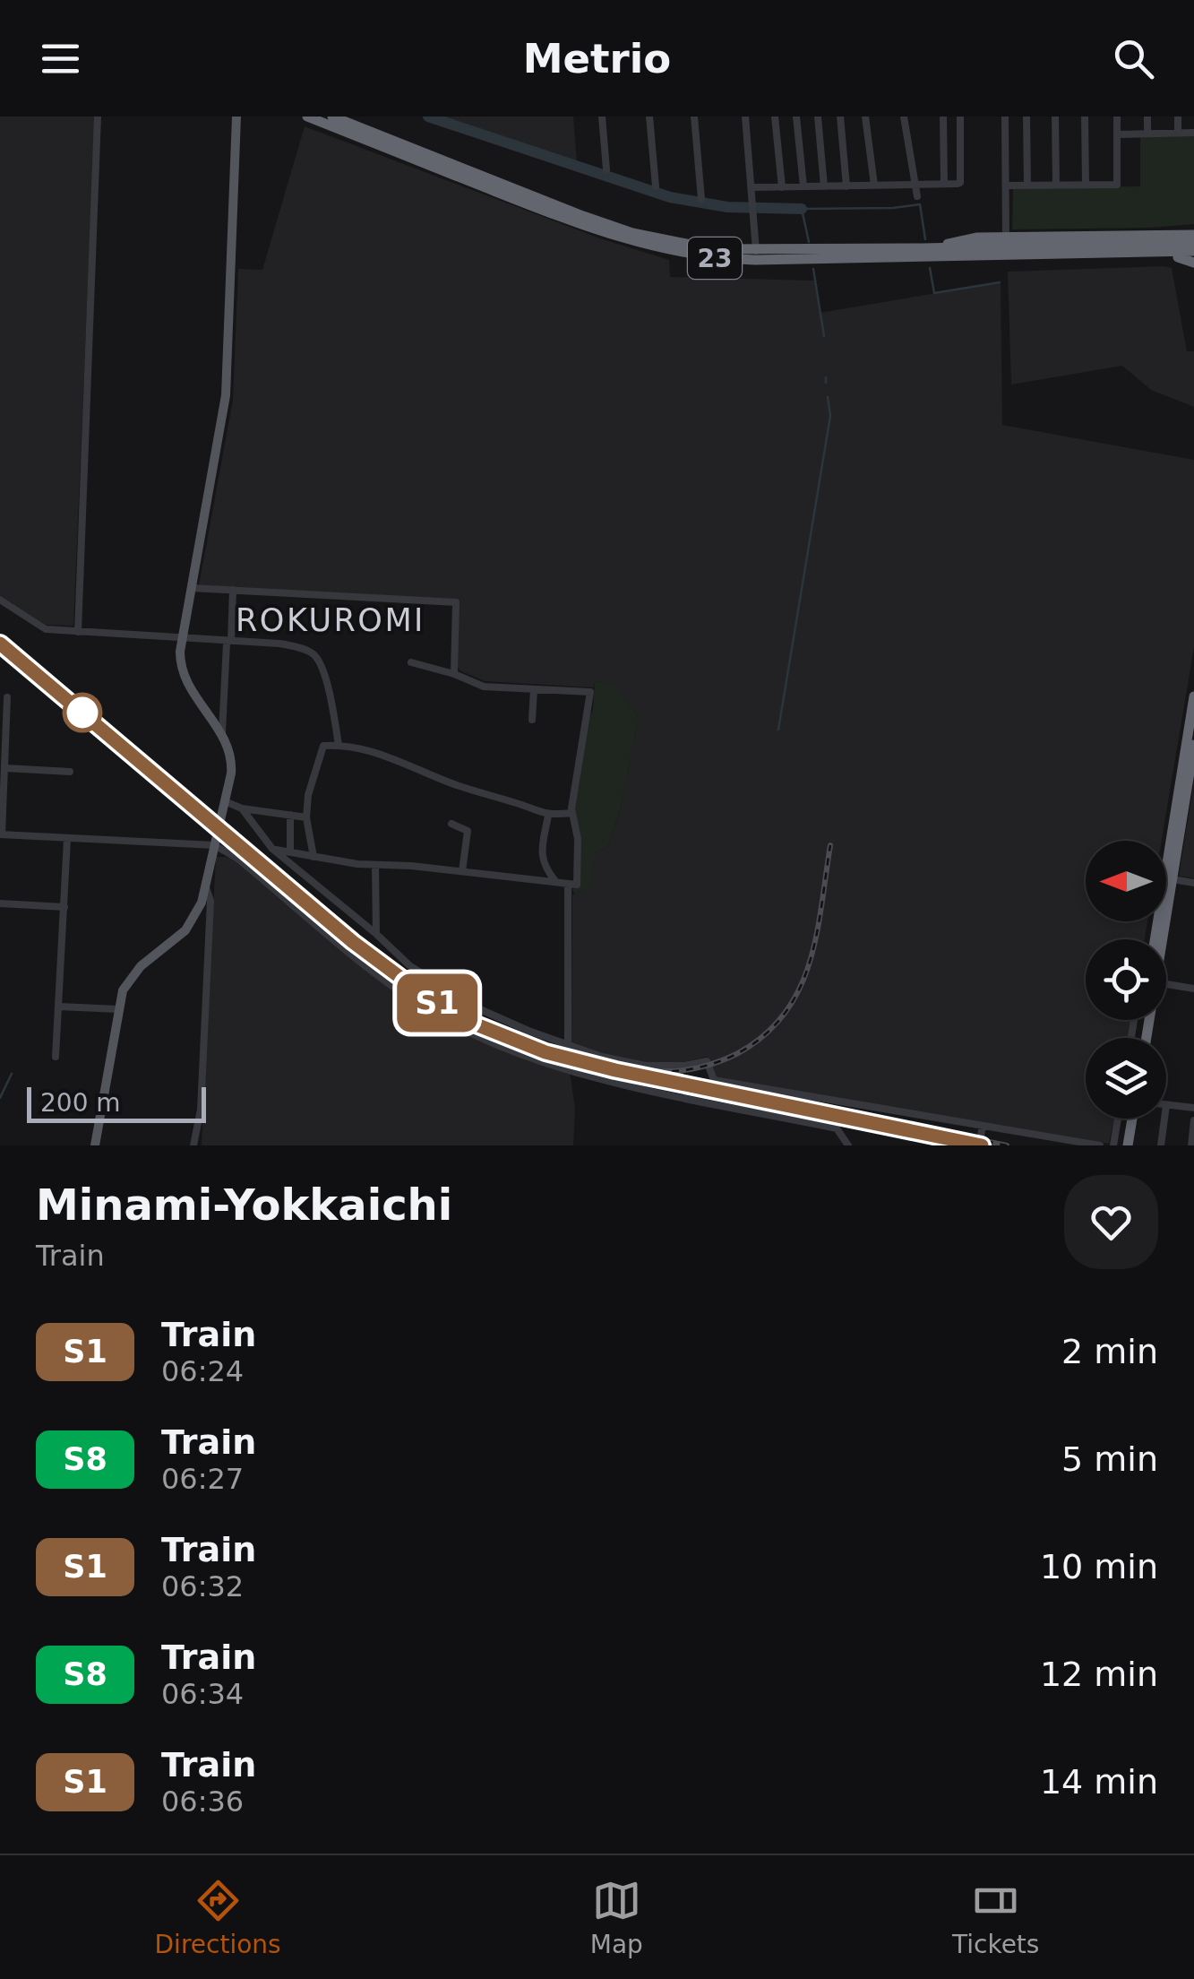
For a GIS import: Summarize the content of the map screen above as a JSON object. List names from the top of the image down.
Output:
{
  "streets": {
    "highway": ["23"]
  },
  "districts": ["ROKUROMI"],
  "scale_bar": "200 m",
  "north": "left",
  "page": {
    "header": "Metrio",
    "on_map": "S1",
    "scale": "200 m",
    "heading": ["Minami-Yokkaichi", "Train"],
    "list": [
      {
        "mark": "S1",
        "name": "Train",
        "note": "06:24",
        "value": "2 min"
      },
      {
        "mark": "S8",
        "name": "Train",
        "note": "06:27",
        "value": "5 min"
      },
      {
        "mark": "S1",
        "name": "Train",
        "note": "06:32",
        "value": "10 min"
      },
      {
        "mark": "S8",
        "name": "Train",
        "note": "06:34",
        "value": "12 min"
      },
      {
        "mark": "S1",
        "name": "Train",
        "note": "06:36",
        "value": "14 min"
      }
    ],
    "tabs": ["Directions", "Map", "Tickets"]
  }
}
